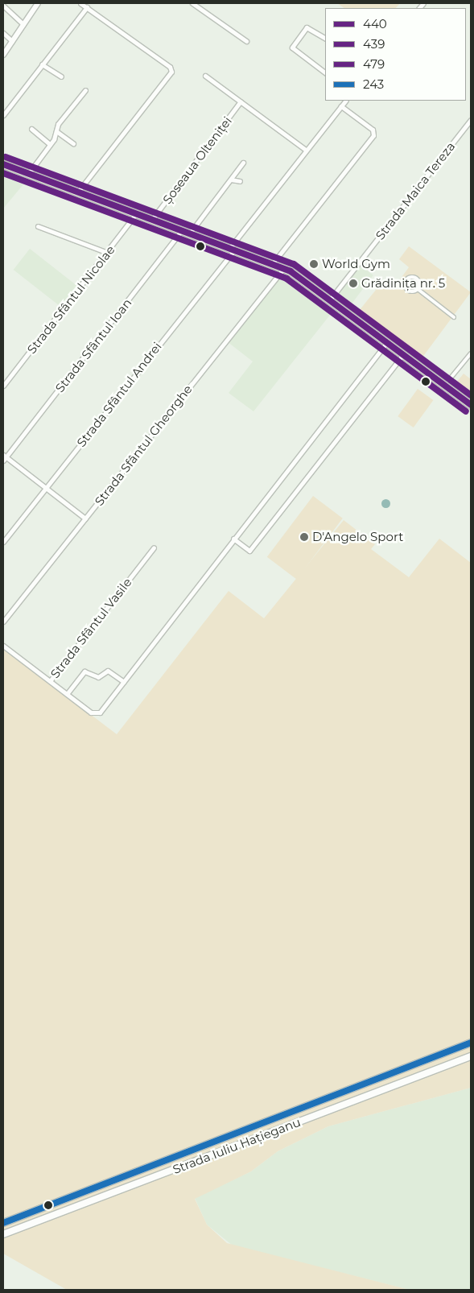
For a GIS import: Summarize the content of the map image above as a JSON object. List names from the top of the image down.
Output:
{
  "streets": {
    "main road": ["Șoseaua Olteniței", "Strada Iuliu Hațieganu"],
    "street": [
      "Strada Maica Tereza",
      "Strada Sfântul Nicolae",
      "Strada Sfântul Ioan",
      "Strada Sfântul Andrei",
      "Strada Sfântul Gheorghe",
      "Strada Sfântul Vasile"
    ]
  },
  "crossings": [
    ["Șoseaua Olteniței", "Strada Maica Tereza"],
    ["Șoseaua Olteniței", "Strada Sfântul Nicolae"],
    ["Șoseaua Olteniței", "Strada Sfântul Ioan"],
    ["Șoseaua Olteniței", "Strada Sfântul Andrei"],
    ["Șoseaua Olteniței", "Strada Sfântul Gheorghe"]
  ],
  "places": ["World Gym", "Grădinița nr. 5", "D'Angelo Sport"],
  "lines": [
    "transit line 479",
    "transit line 440",
    "transit line 439",
    "transit line 243"
  ],
  "legend": [
    "440",
    "439",
    "479",
    "243"
  ]
}
